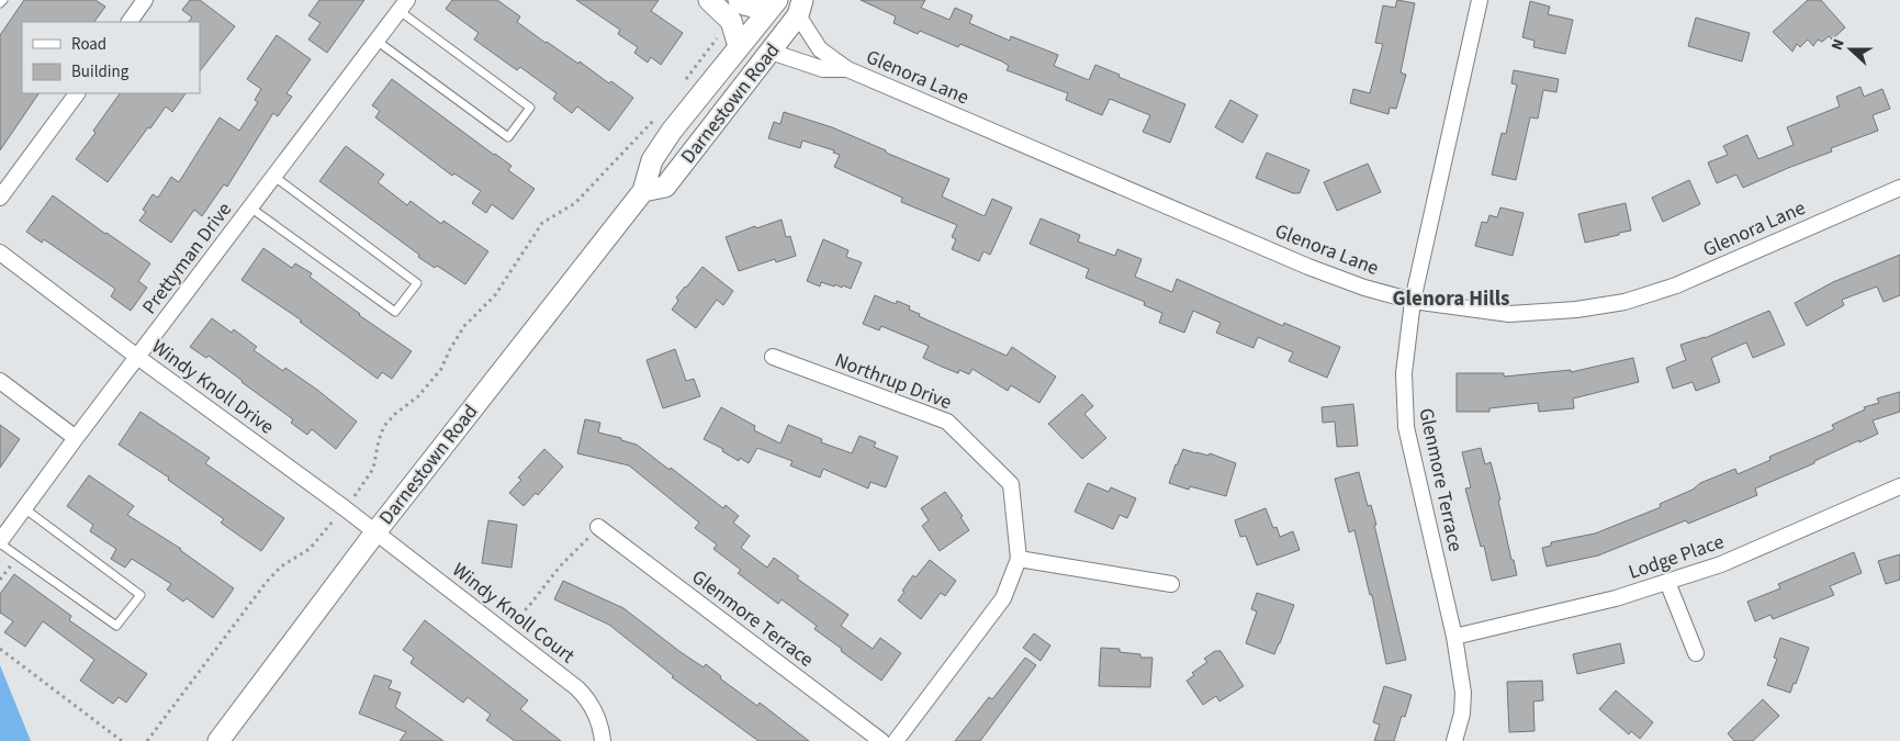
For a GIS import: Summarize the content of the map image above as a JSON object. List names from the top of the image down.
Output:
{
  "streets": {
    "main road": ["Darnestown Road"],
    "street": [
      "Glenora Lane",
      "Prettyman Drive",
      "Northrup Drive",
      "Windy Knoll Drive",
      "Glenmore Terrace",
      "Lodge Place",
      "Windy Knoll Court"
    ]
  },
  "crossings": [
    ["Glenora Lane", "Darnestown Road"],
    ["Glenora Lane", "Glenmore Terrace"],
    ["Darnestown Road", "Windy Knoll Drive"],
    ["Darnestown Road", "Windy Knoll Court"],
    ["Prettyman Drive", "Windy Knoll Drive"],
    ["Windy Knoll Drive", "Windy Knoll Court"],
    ["Glenmore Terrace", "Lodge Place"]
  ],
  "districts": ["Glenora Hills"],
  "legend": ["Road", "Building"],
  "north": "left"
}
